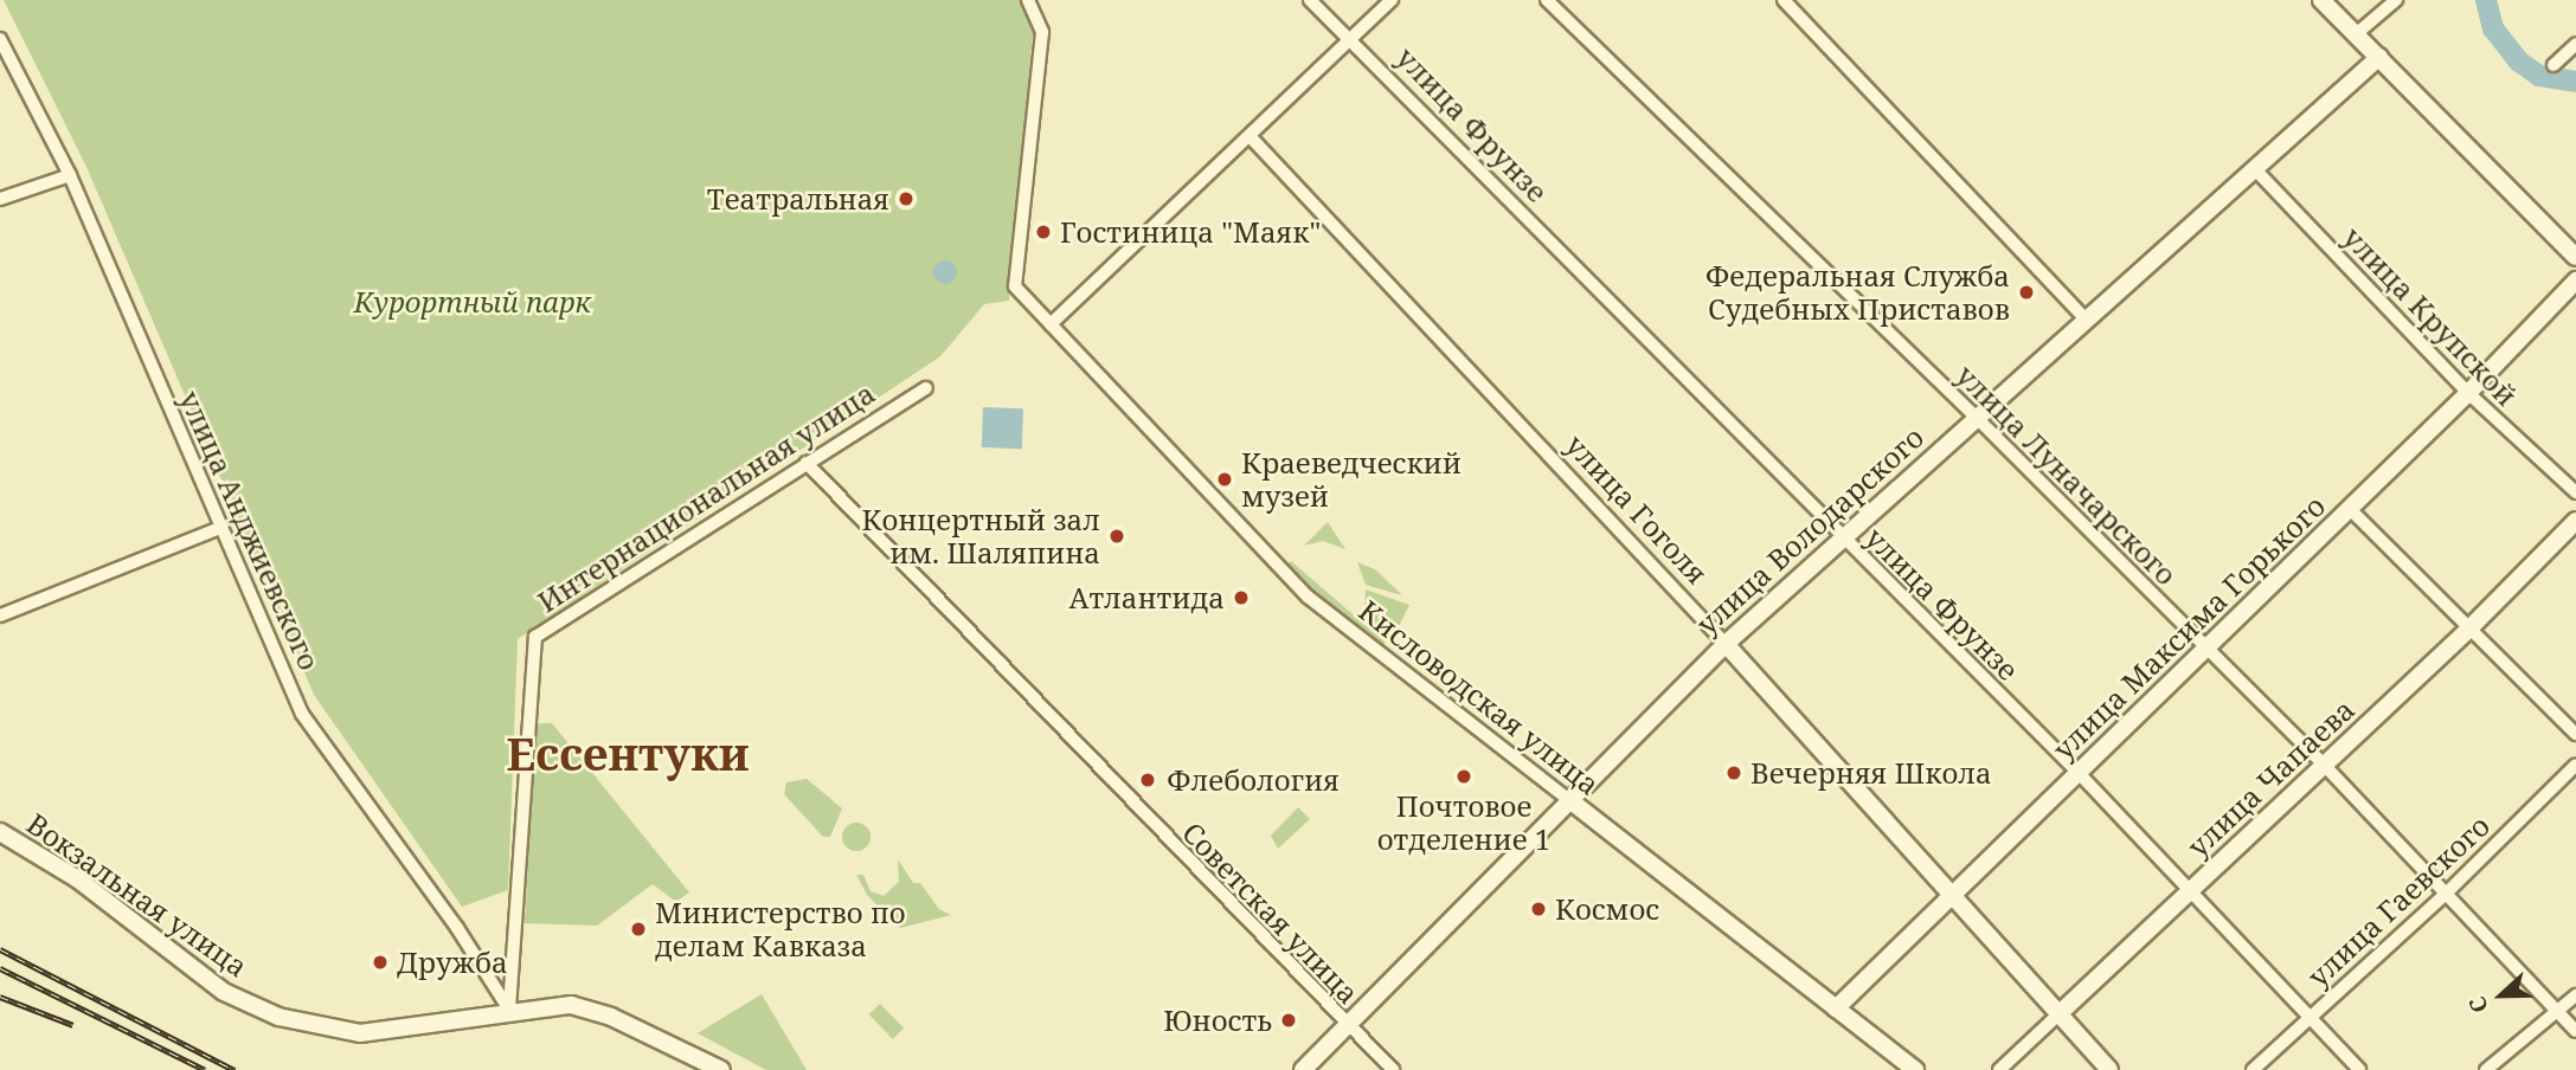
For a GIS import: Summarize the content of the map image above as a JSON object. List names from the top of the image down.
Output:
{
  "streets": {
    "street": [
      "улица Фрунзе",
      "улица Крупской",
      "улица Луначарского",
      "Интернациональная улица",
      "улица Гоголя",
      "улица Анджиевского",
      "улица Володарского",
      "улица Максима Горького",
      "Кисловодская улица",
      "улица Чапаева",
      "Вокзальная улица",
      "улица Гаевского",
      "Советская улица"
    ]
  },
  "crossings": [
    ["улица Фрунзе", "улица Володарского"],
    ["улица Фрунзе", "улица Максима Горького"],
    ["улица Фрунзе", "улица Чапаева"],
    ["улица Фрунзе", "улица Гаевского"],
    ["улица Крупской", "улица Володарского"],
    ["улица Крупской", "улица Максима Горького"],
    ["улица Луначарского", "улица Володарского"],
    ["улица Луначарского", "улица Максима Горького"],
    ["улица Луначарского", "улица Чапаева"],
    ["улица Луначарского", "улица Гаевского"],
    ["Интернациональная улица", "улица Анджиевского"],
    ["Интернациональная улица", "Вокзальная улица"],
    ["Интернациональная улица", "Советская улица"],
    ["улица Гоголя", "улица Володарского"],
    ["улица Гоголя", "улица Максима Горького"],
    ["улица Гоголя", "улица Чапаева"],
    ["улица Анджиевского", "Вокзальная улица"],
    ["улица Володарского", "Кисловодская улица"],
    ["улица Володарского", "Советская улица"],
    ["улица Максима Горького", "Кисловодская улица"]
  ],
  "districts": ["Ессентуки"],
  "parks": ["Курортный парк"],
  "places": [
    "Театральная",
    "Гостиница \"Маяк\"",
    "Федеральная Служба Судебных Приставов",
    "Краеведческий музей",
    "Концертный зал им. Шаляпина",
    "Атлантида",
    "Вечерняя Школа",
    "Почтовое отделение 1",
    "Флебология",
    "Космос",
    "Министерство по делам Кавказа",
    "Дружба",
    "Юность"
  ],
  "north": "left"
}
